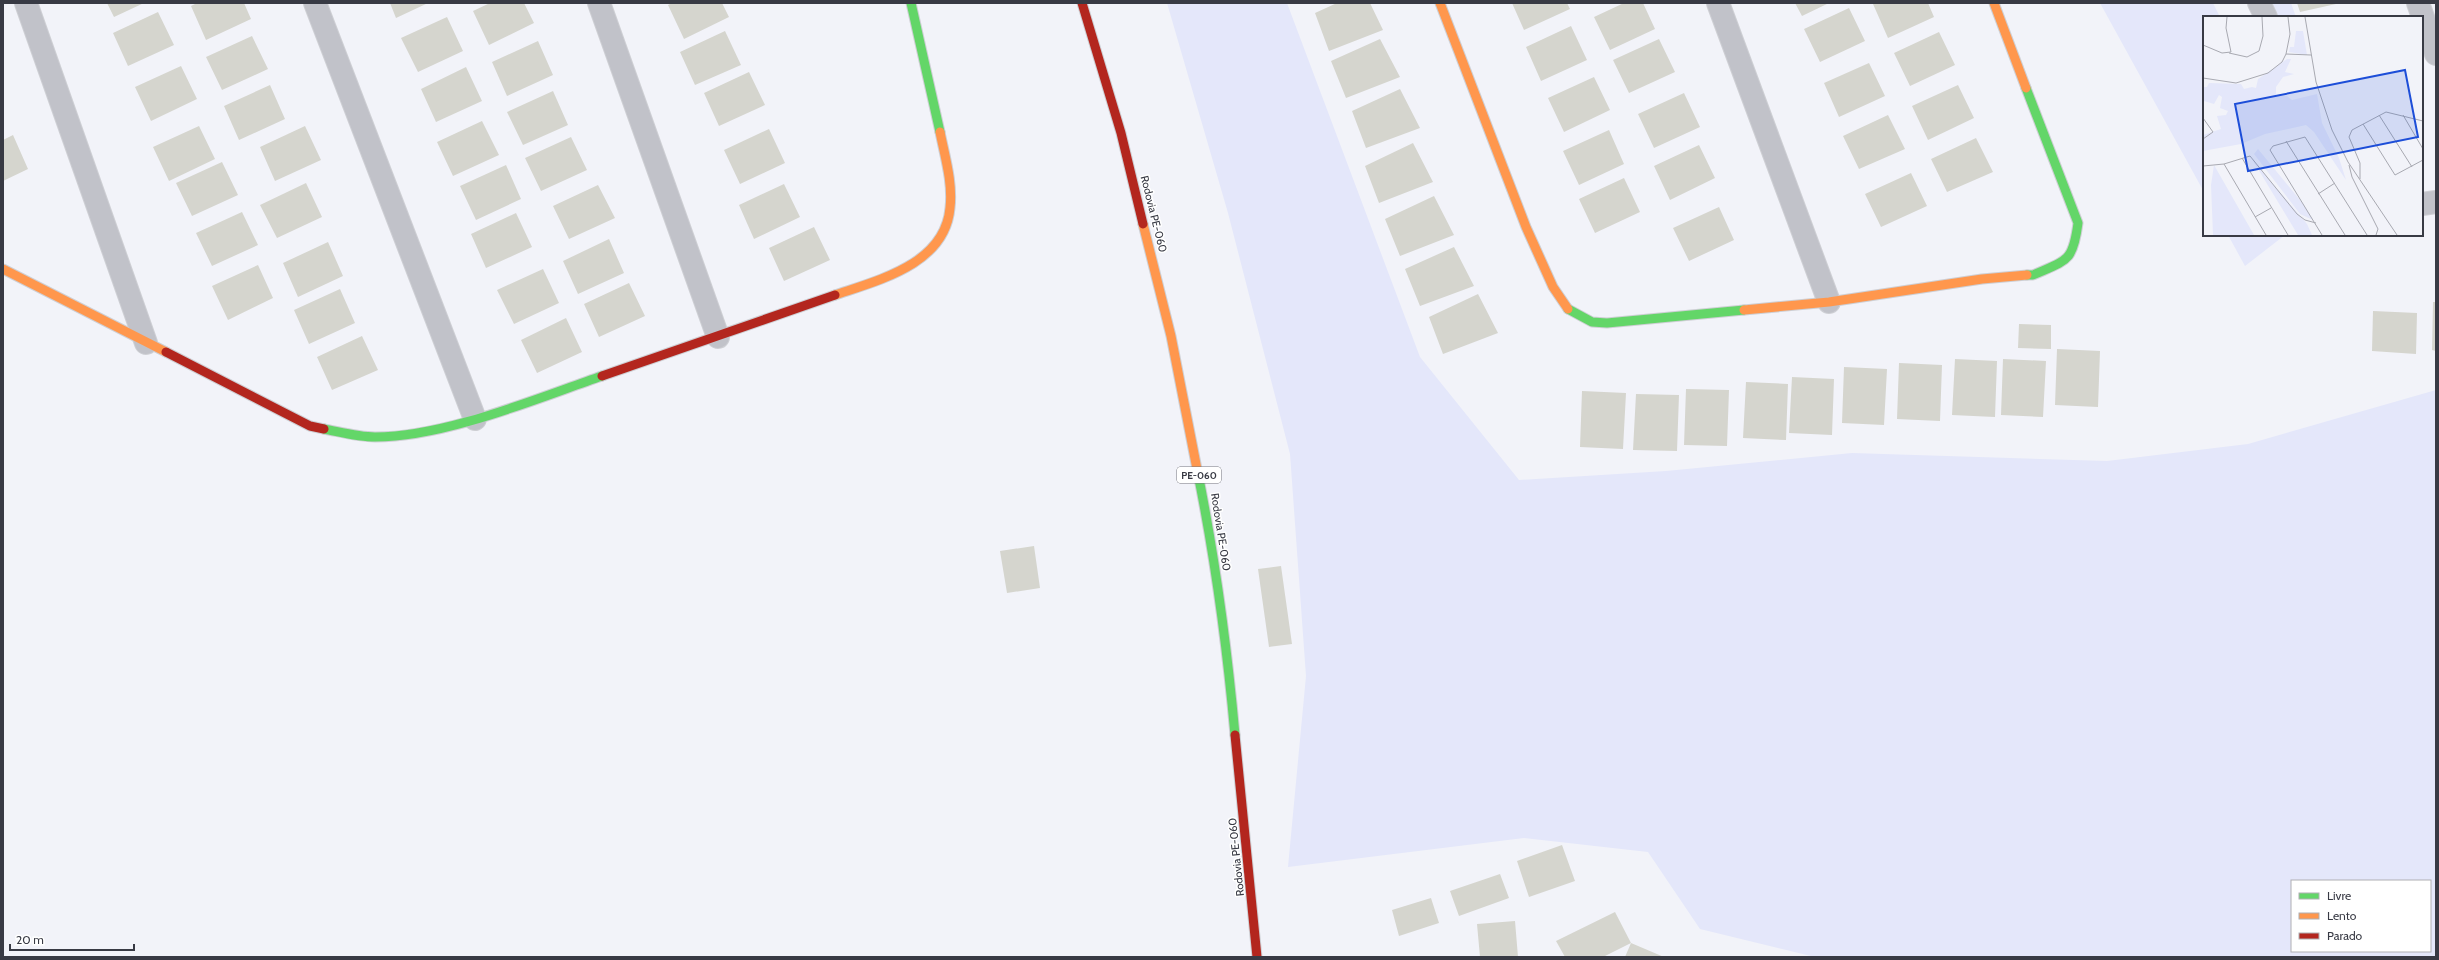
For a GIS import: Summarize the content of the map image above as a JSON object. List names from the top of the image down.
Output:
{
  "streets": {
    "street": ["Rodovia PE-060", "PE-060"]
  },
  "legend": ["Livre", "Lento", "Parado"],
  "scale_bar": "20 m"
}
